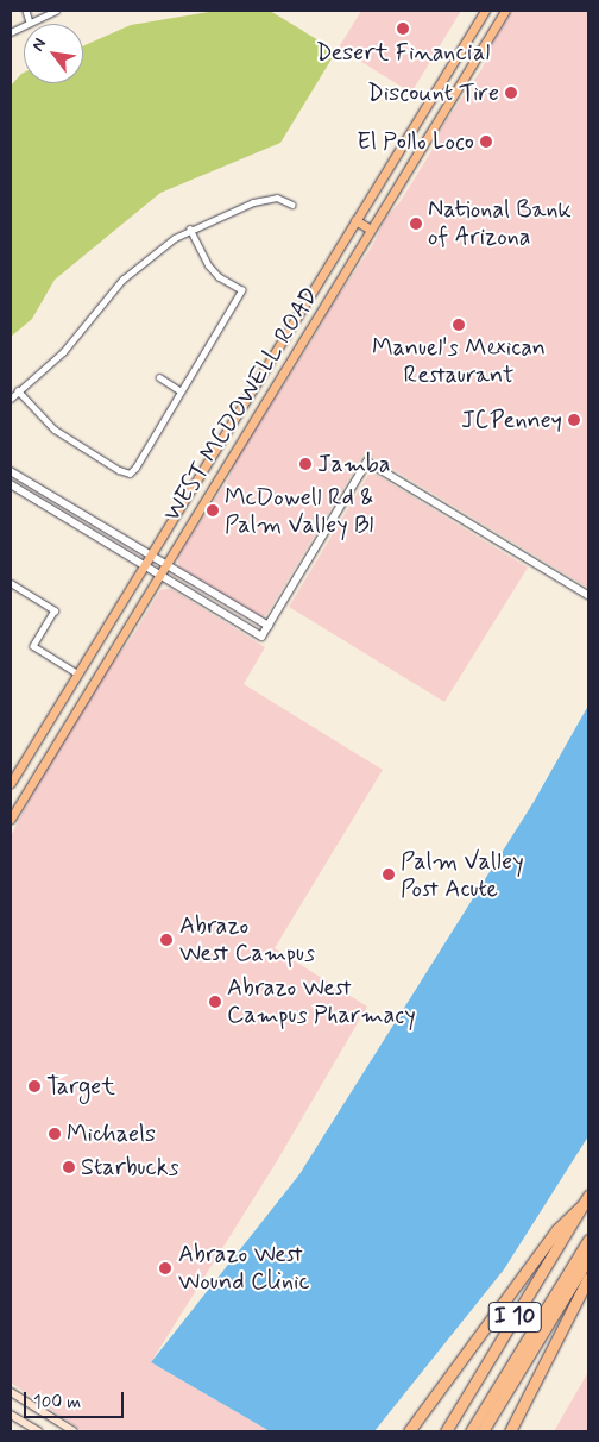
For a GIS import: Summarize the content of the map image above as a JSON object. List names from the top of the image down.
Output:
{
  "streets": {
    "highway": ["I 10"],
    "main road": ["WEST MCDOWELL ROAD"]
  },
  "places": [
    "Desert Financial",
    "Discount Tire",
    "El Pollo Loco",
    "National Bank of Arizona",
    "Manuel's Mexican Restaurant",
    "JCPenney",
    "Jamba",
    "McDowell Rd & Palm Valley Bl",
    "Palm Valley Post Acute",
    "Abrazo West Campus",
    "Abrazo West Campus Pharmacy",
    "Target",
    "Michaels",
    "Starbucks",
    "Abrazo West Wound Clinic"
  ],
  "scale_bar": "100 m",
  "north": "top left"
}
